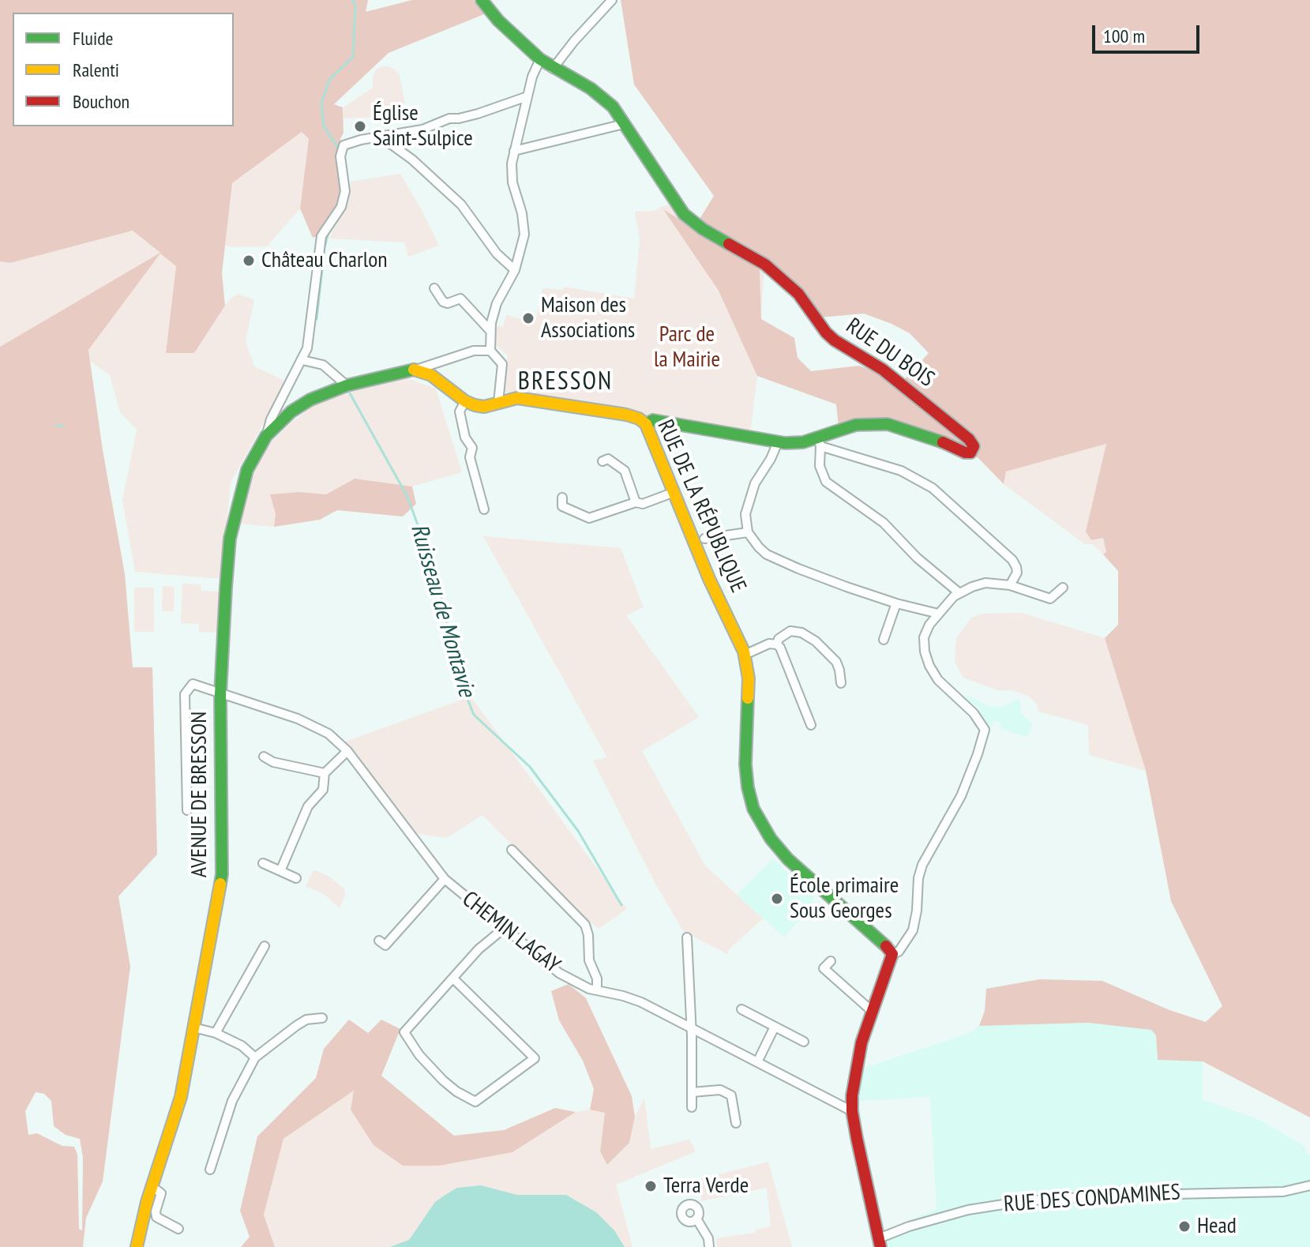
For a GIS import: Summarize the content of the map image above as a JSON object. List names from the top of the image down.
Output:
{
  "streets": {
    "street": [
      "RUE DU BOIS",
      "RUE DE LA RÉPUBLIQUE",
      "AVENUE DE BRESSON",
      "CHEMIN LAGAY",
      "RUE DES CONDAMINES"
    ]
  },
  "crossings": [
    ["RUE DU BOIS", "RUE DE LA RÉPUBLIQUE"],
    ["AVENUE DE BRESSON", "CHEMIN LAGAY"]
  ],
  "districts": ["BRESSON"],
  "water": ["Ruisseau de Montavie"],
  "parks": ["Parc de la Mairie"],
  "places": [
    "Église Saint-Sulpice",
    "Château Charlon",
    "Maison des Associations",
    "École primaire Sous Georges",
    "Terra Verde",
    "Head"
  ],
  "legend": ["Fluide", "Ralenti", "Bouchon"],
  "scale_bar": "100 m"
}
